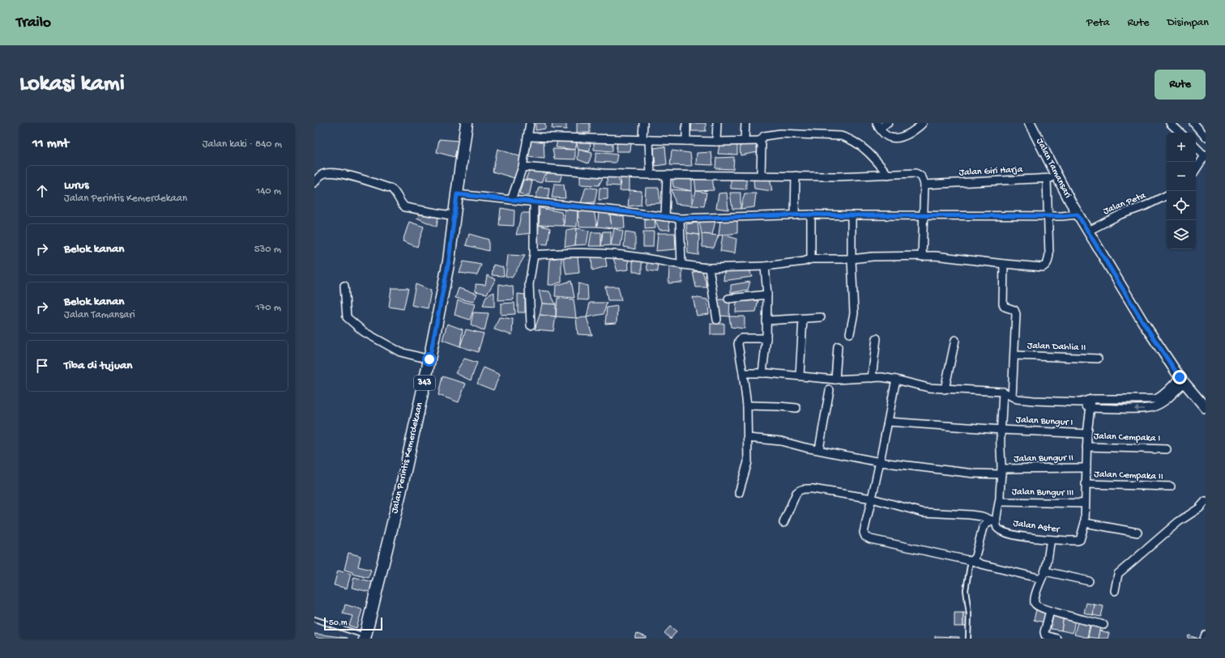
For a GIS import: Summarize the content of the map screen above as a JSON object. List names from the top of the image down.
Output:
{
  "streets": {
    "main road": ["Jalan Tamansari", "343", "Jalan Perintis Kemerdekaan"],
    "street": [
      "Jalan Giri Harja",
      "Jalan Peta",
      "Jalan Dahlia II",
      "Jalan Bungur I",
      "Jalan Cempaka I",
      "Jalan Bungur II",
      "Jalan Cempaka II",
      "Jalan Bungur III",
      "Jalan Aster"
    ]
  },
  "crossings": [
    ["Jalan Tamansari", "Jalan Giri Harja"],
    ["Jalan Tamansari", "Jalan Peta"]
  ],
  "scale_bar": "50 m",
  "page": {
    "header": "Trailo",
    "nav": ["Peta", "Rute", "Disimpan"],
    "buttons": "Rute",
    "title": "Lokasi kami",
    "heading": ["11 mnt", "Jalan kaki · 840 m"],
    "map_buttons": ["+", "−"],
    "list": [
      ["Lurus", "Jalan Perintis Kemerdekaan", "140 m"],
      ["Belok kanan", "530 m"],
      ["Belok kanan", "Jalan Tamansari", "170 m"],
      "Tiba di tujuan"
    ],
    "scale": "50 m"
  }
}
